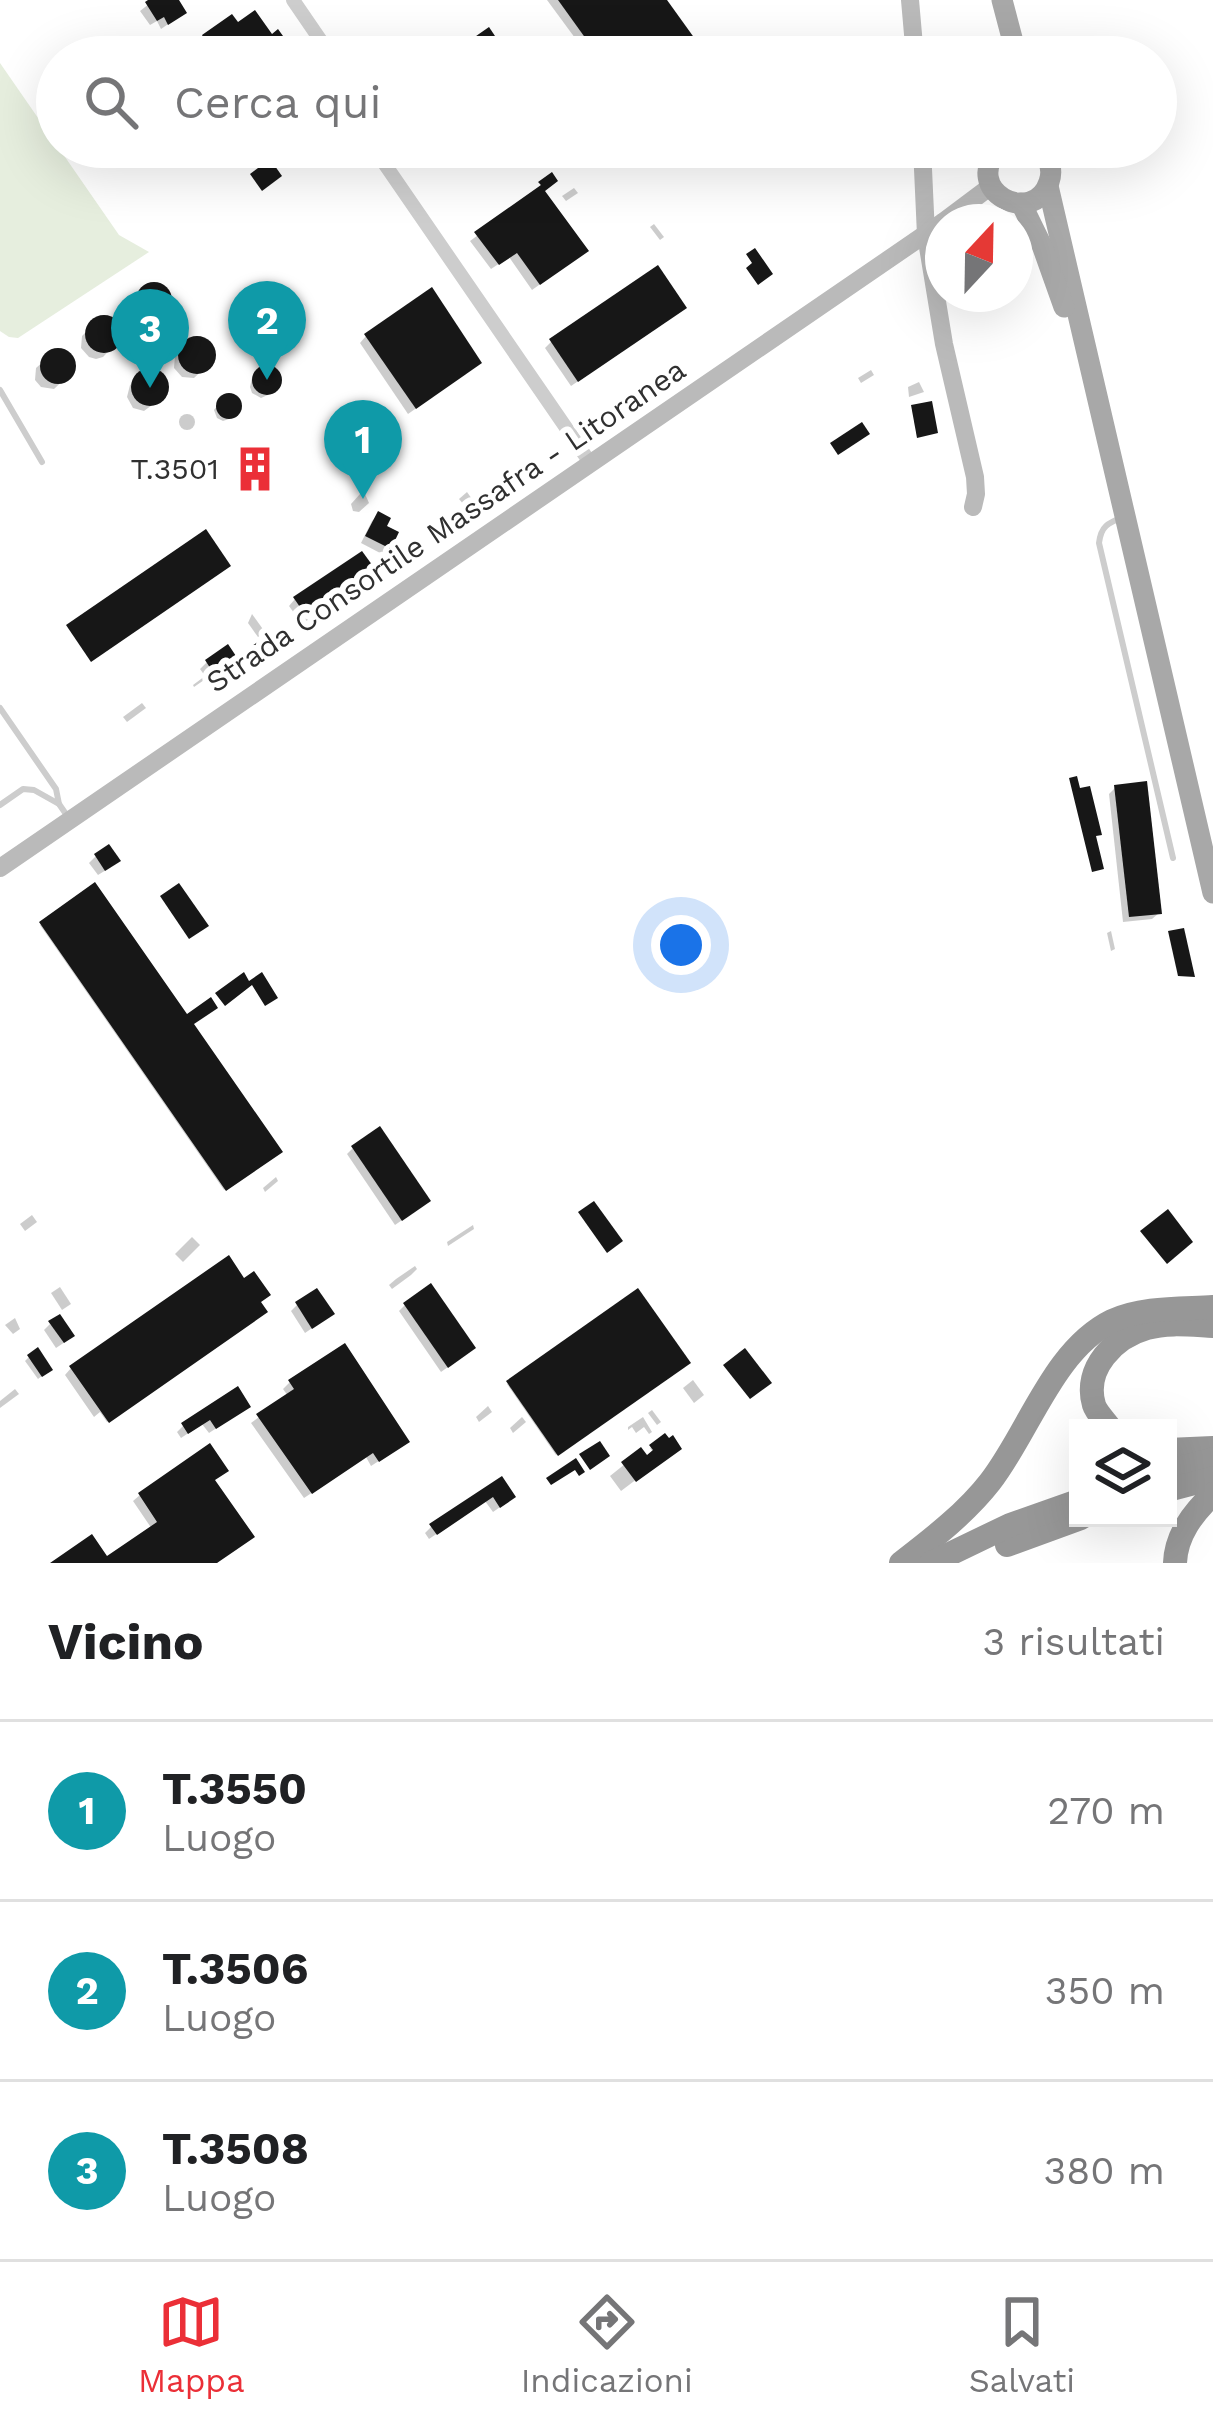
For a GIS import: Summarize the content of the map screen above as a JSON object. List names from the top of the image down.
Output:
{
  "streets": {
    "street": ["Strada Consortile Massafra - Litoranea"]
  },
  "places": {
    "building": ["T.3501"]
  },
  "north": "top",
  "page": {
    "search": "Cerca qui",
    "pins": ["2", "3", "1"],
    "heading": ["Vicino", "3 risultati"],
    "list": [
      {
        "mark": "1",
        "name": "T.3550",
        "note": "Luogo",
        "value": "270 m"
      },
      {
        "mark": "2",
        "name": "T.3506",
        "note": "Luogo",
        "value": "350 m"
      },
      {
        "mark": "3",
        "name": "T.3508",
        "note": "Luogo",
        "value": "380 m"
      }
    ],
    "nav": ["Mappa", "Indicazioni", "Salvati"]
  }
}
